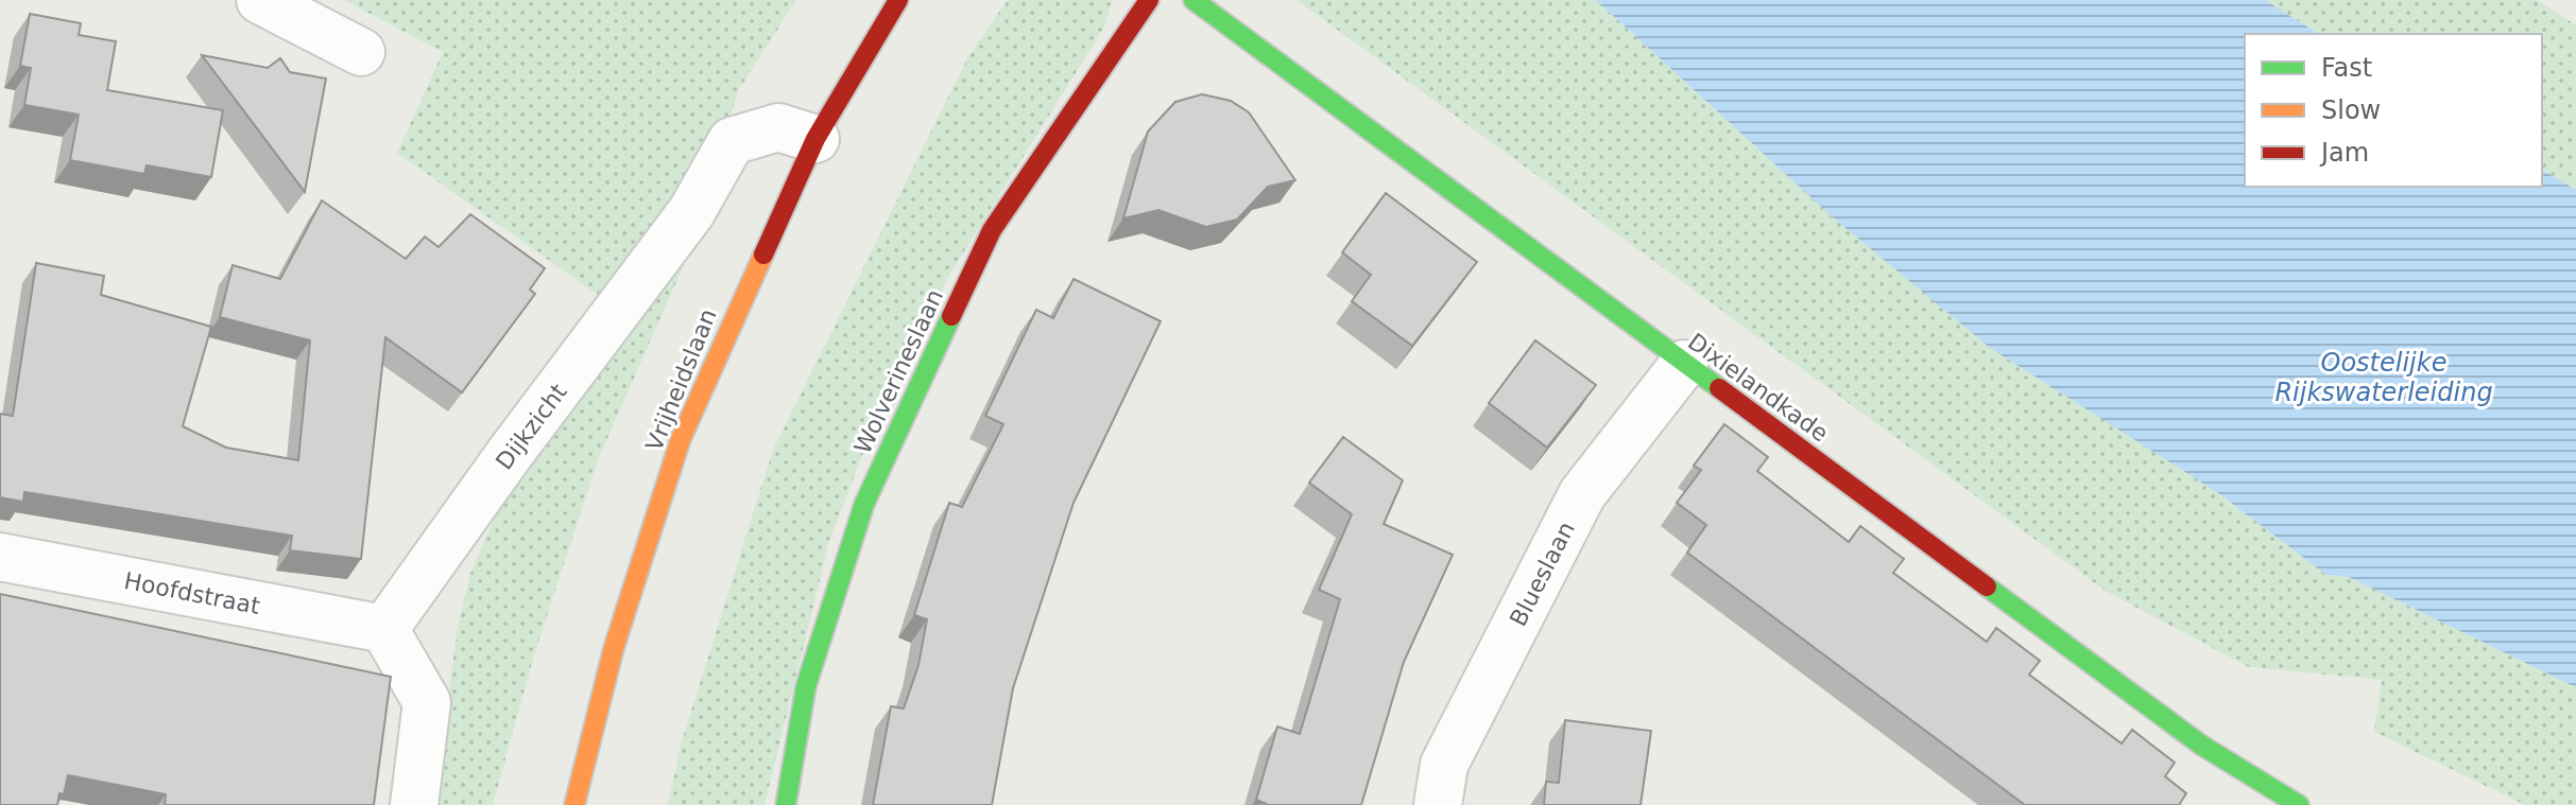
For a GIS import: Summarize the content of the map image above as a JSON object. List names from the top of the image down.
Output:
{
  "streets": {
    "street": [
      "Wolverineslaan",
      "Vrijheidslaan",
      "Dixielandkade",
      "Dijkzicht",
      "Blueslaan",
      "Hoofdstraat"
    ]
  },
  "crossings": [
    ["Vrijheidslaan", "Dijkzicht"],
    ["Dixielandkade", "Blueslaan"],
    ["Dijkzicht", "Hoofdstraat"]
  ],
  "water": ["Oostelijke Rijkswaterleiding"],
  "legend": ["Fast", "Slow", "Jam"]
}
